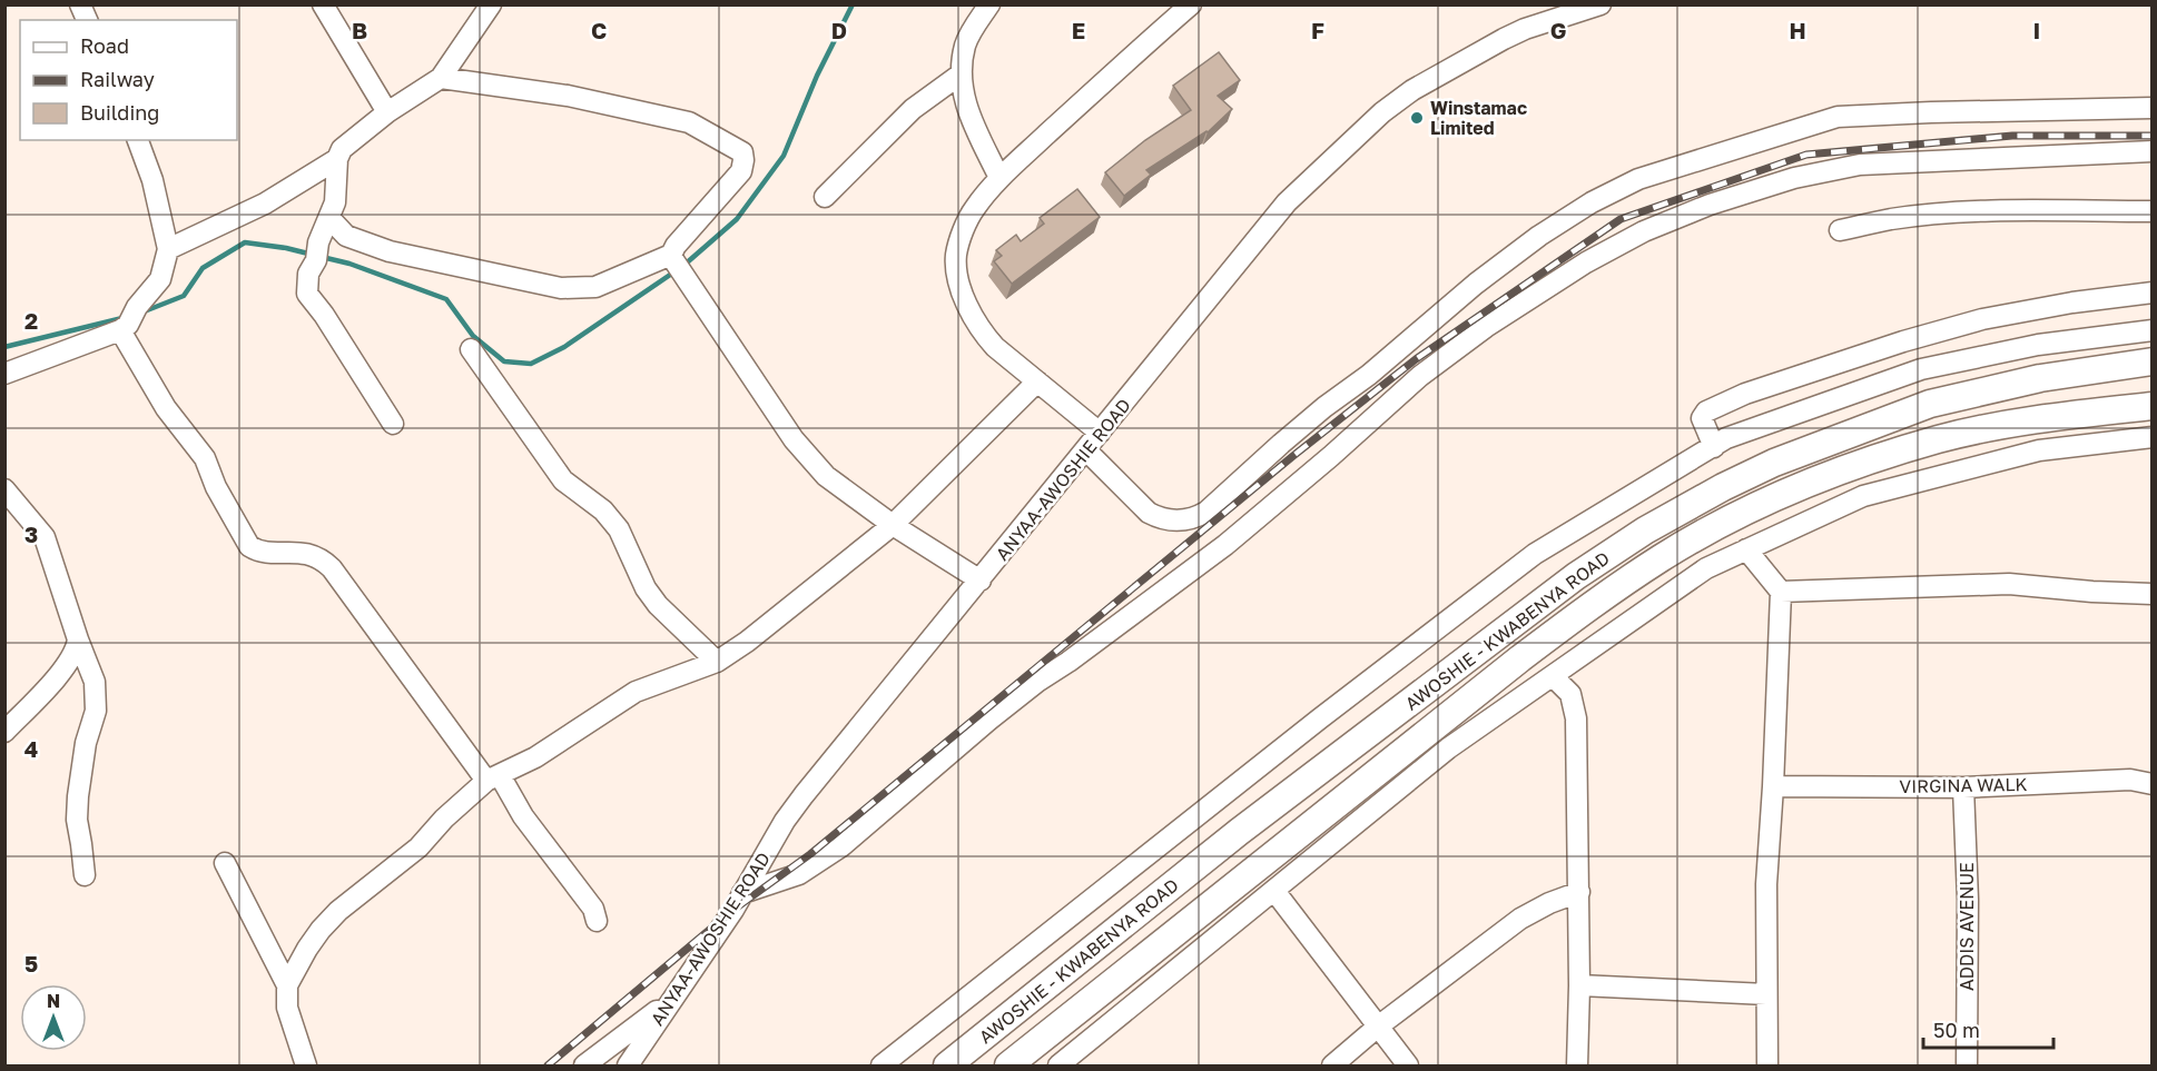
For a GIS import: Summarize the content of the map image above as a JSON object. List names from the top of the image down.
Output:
{
  "streets": {
    "main road": ["AWOSHIE - KWABENYA ROAD"],
    "street": ["ANYAA-AWOSHIE ROAD", "VIRGINA WALK", "ADDIS AVENUE"]
  },
  "crossings": [
    ["VIRGINA WALK", "ADDIS AVENUE"]
  ],
  "places": ["Winstamac Limited"],
  "legend": ["Road", "Railway", "Building"],
  "scale_bar": "50 m",
  "north": "top",
  "grid": {
    "columns": [
      "B",
      "C",
      "D",
      "E",
      "F",
      "G",
      "H",
      "I"
    ],
    "rows": [
      "2",
      "3",
      "4",
      "5"
    ]
  }
}
